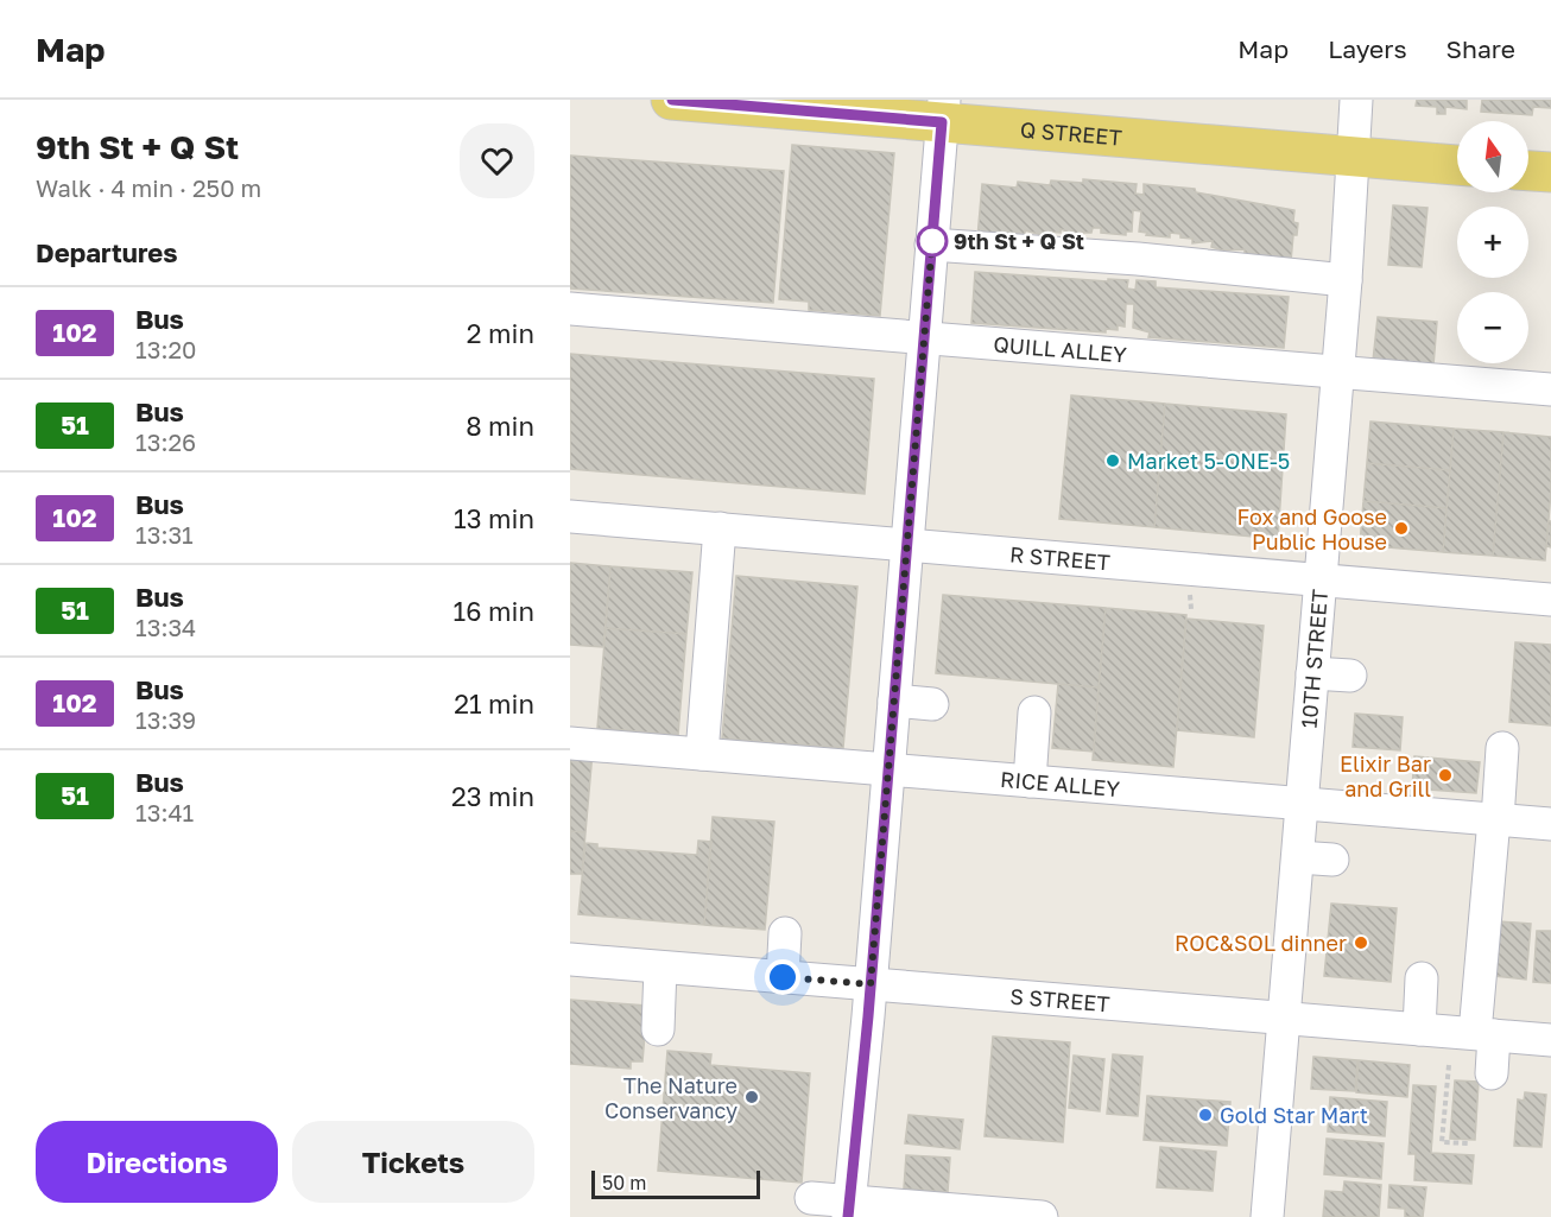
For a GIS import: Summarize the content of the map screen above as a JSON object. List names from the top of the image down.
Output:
{
  "streets": {
    "main road": ["Q STREET"],
    "street": [
      "QUILL ALLEY",
      "R STREET",
      "10TH STREET",
      "RICE ALLEY",
      "S STREET"
    ]
  },
  "crossings": [
    ["Q STREET", "10TH STREET"],
    ["QUILL ALLEY", "10TH STREET"],
    ["R STREET", "10TH STREET"],
    ["10TH STREET", "RICE ALLEY"],
    ["10TH STREET", "S STREET"]
  ],
  "places": [
    "9th St + Q St",
    "Market 5-ONE-5",
    "Fox and Goose Public House",
    "Elixir Bar and Grill",
    "ROC&SOL dinner",
    "The Nature Conservancy",
    "Gold Star Mart"
  ],
  "lines": ["bus line 102"],
  "scale_bar": "50 m",
  "north": "top",
  "page": {
    "header": "Map",
    "nav": ["Map", "Layers", "Share"],
    "heading": [
      ["9th St + Q St", "Walk · 4 min · 250 m"],
      "Departures"
    ],
    "map_buttons": ["+", "−"],
    "list": [
      {
        "mark": "102",
        "name": "Bus",
        "note": "13:20",
        "value": "2 min"
      },
      {
        "mark": "51",
        "name": "Bus",
        "note": "13:26",
        "value": "8 min"
      },
      {
        "mark": "102",
        "name": "Bus",
        "note": "13:31",
        "value": "13 min"
      },
      {
        "mark": "51",
        "name": "Bus",
        "note": "13:34",
        "value": "16 min"
      },
      {
        "mark": "102",
        "name": "Bus",
        "note": "13:39",
        "value": "21 min"
      },
      {
        "mark": "51",
        "name": "Bus",
        "note": "13:41",
        "value": "23 min"
      }
    ],
    "buttons": ["Directions", "Tickets"],
    "scale": "50 m"
  }
}
